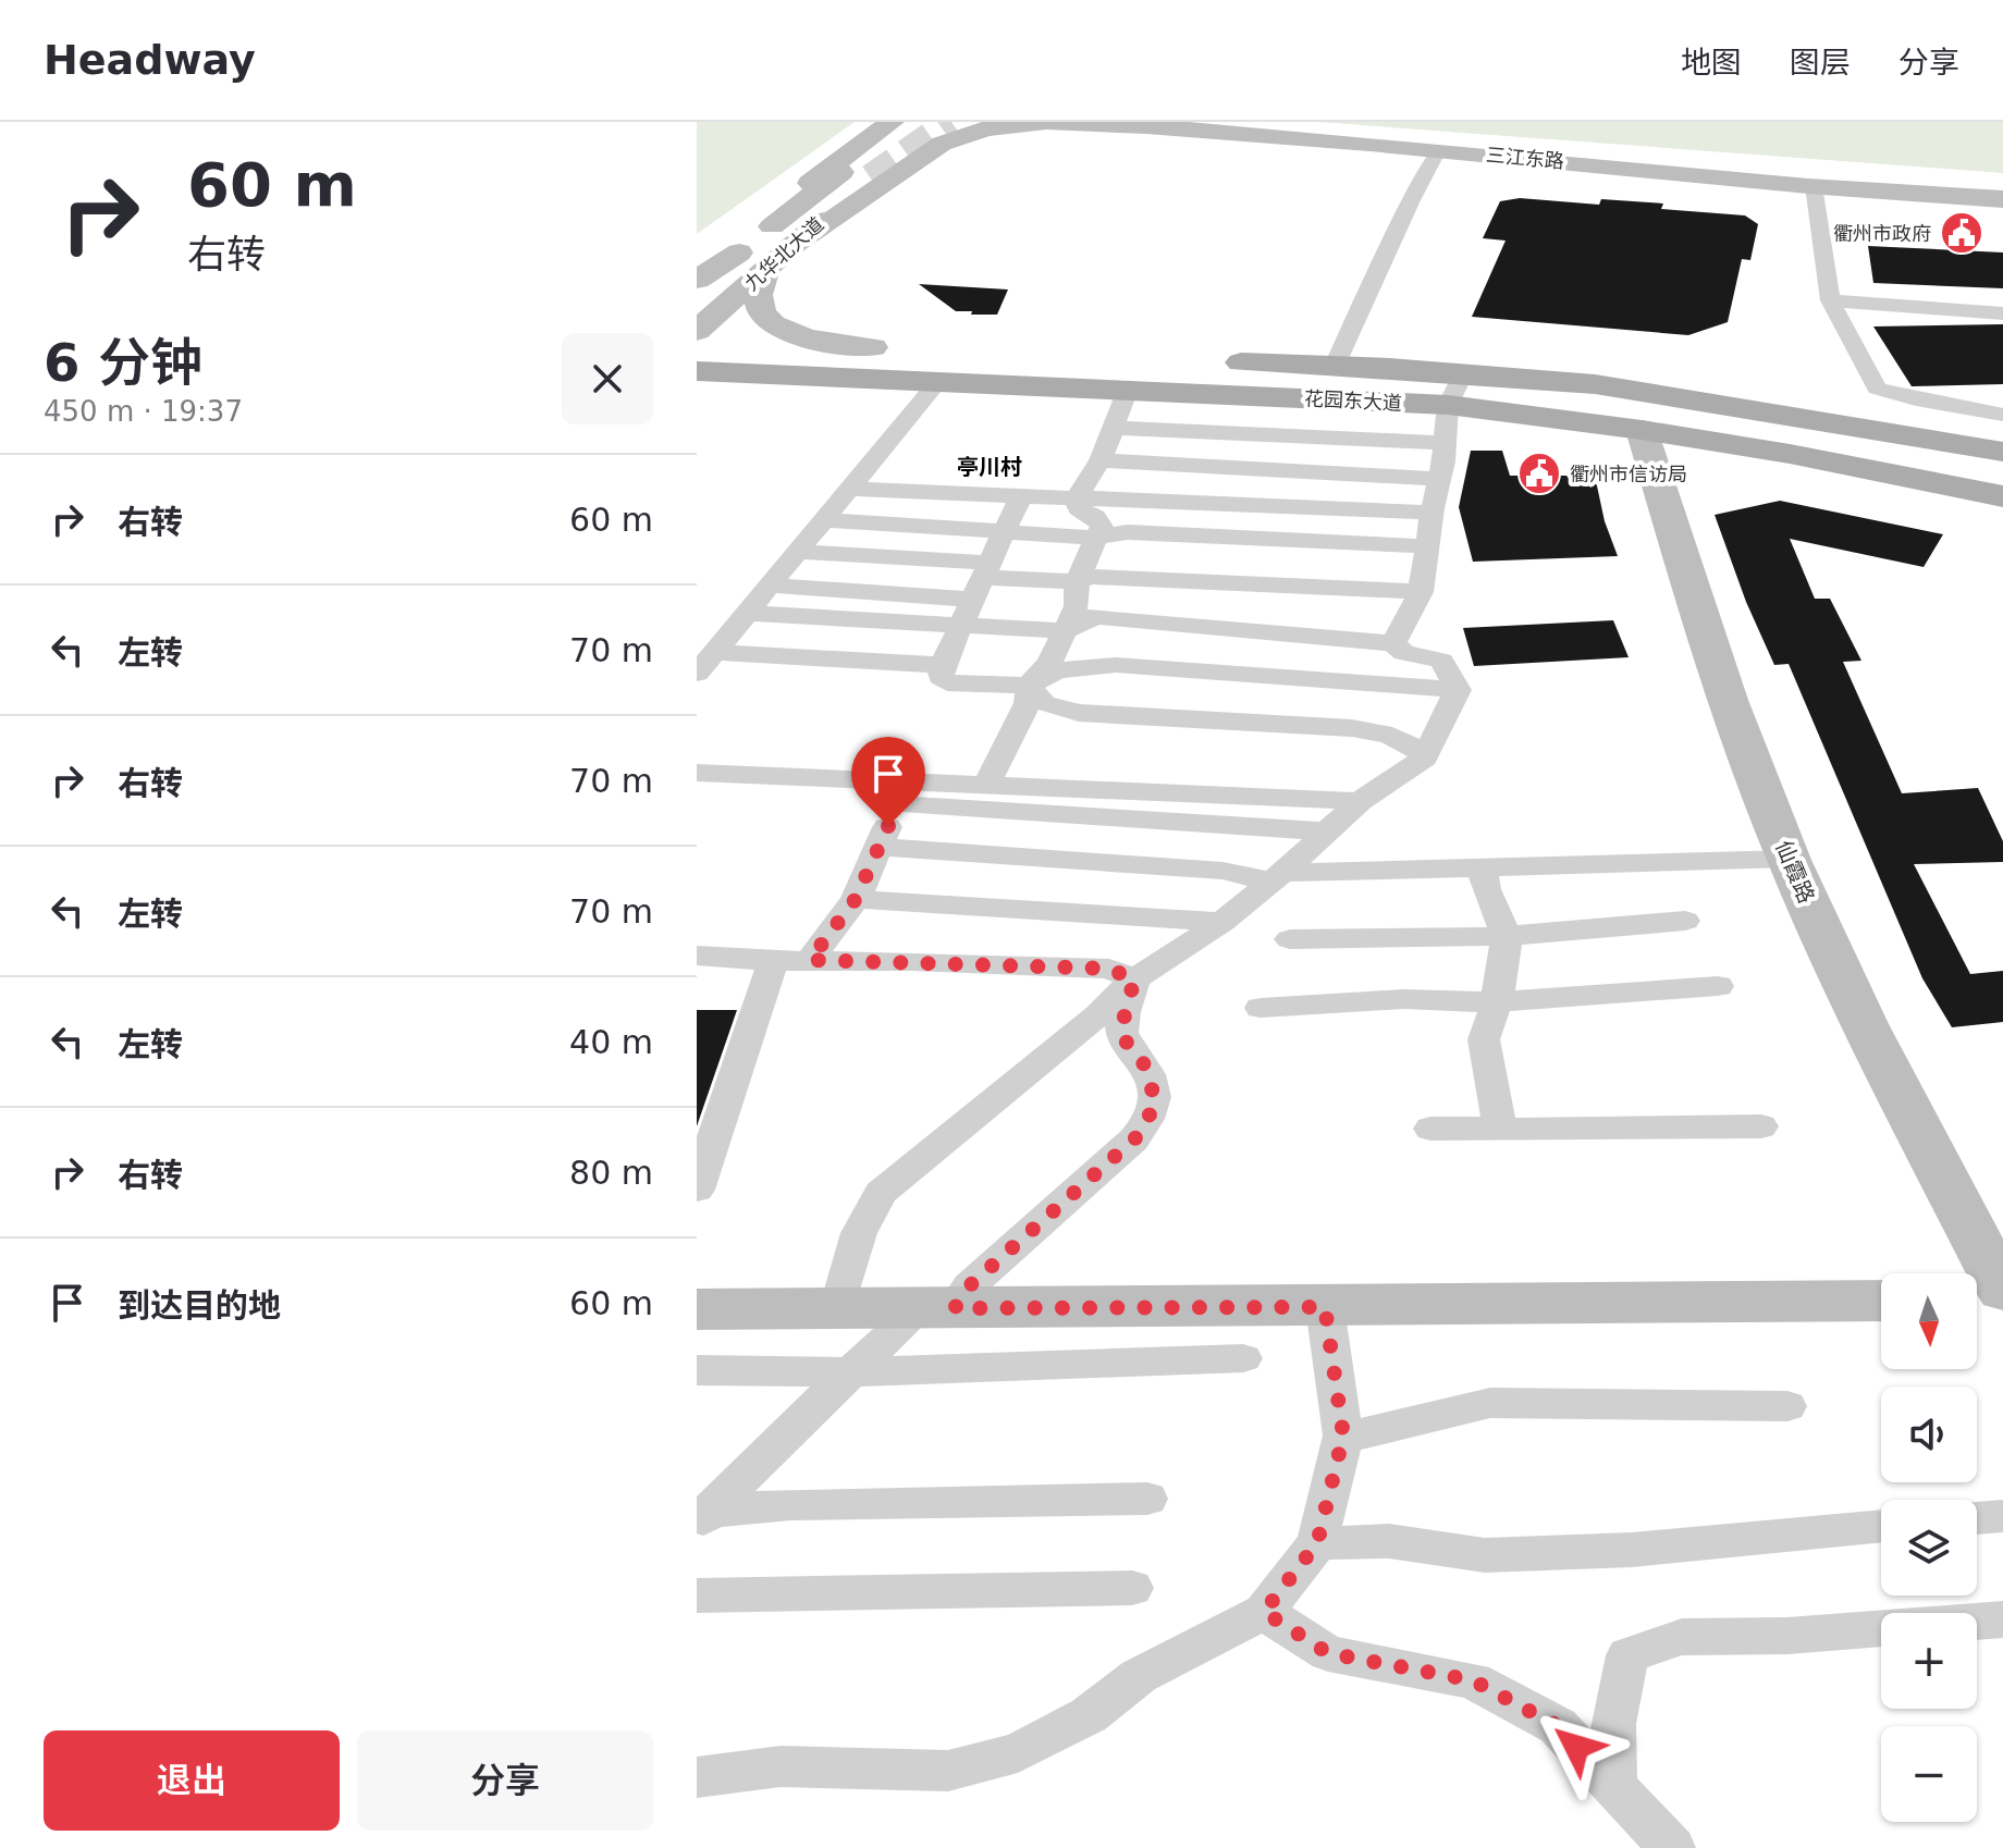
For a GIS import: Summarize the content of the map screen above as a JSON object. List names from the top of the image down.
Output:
{
  "streets": {
    "main road": [
      "三江东路",
      "九华北大道",
      "花园东大道",
      "仙霞路"
    ]
  },
  "crossings": [
    ["三江东路", "九华北大道"],
    ["花园东大道", "仙霞路"]
  ],
  "districts": ["亭川村"],
  "places": {
    "public building": ["衢州市政府", "衢州市信访局"]
  },
  "north": "bottom",
  "page": {
    "header": "Headway",
    "nav": ["地图", "图层", "分享"],
    "turn": ["60 m", "右转"],
    "heading": ["6 分钟", "450 m · 19:37"],
    "list": [
      {
        "name": "右转",
        "value": "60 m"
      },
      {
        "name": "左转",
        "value": "70 m"
      },
      {
        "name": "右转",
        "value": "70 m"
      },
      {
        "name": "左转",
        "value": "70 m"
      },
      {
        "name": "左转",
        "value": "40 m"
      },
      {
        "name": "右转",
        "value": "80 m"
      },
      {
        "name": "到达目的地",
        "value": "60 m"
      }
    ],
    "map_buttons": ["+", "−"],
    "buttons": ["退出", "分享"]
  }
}
